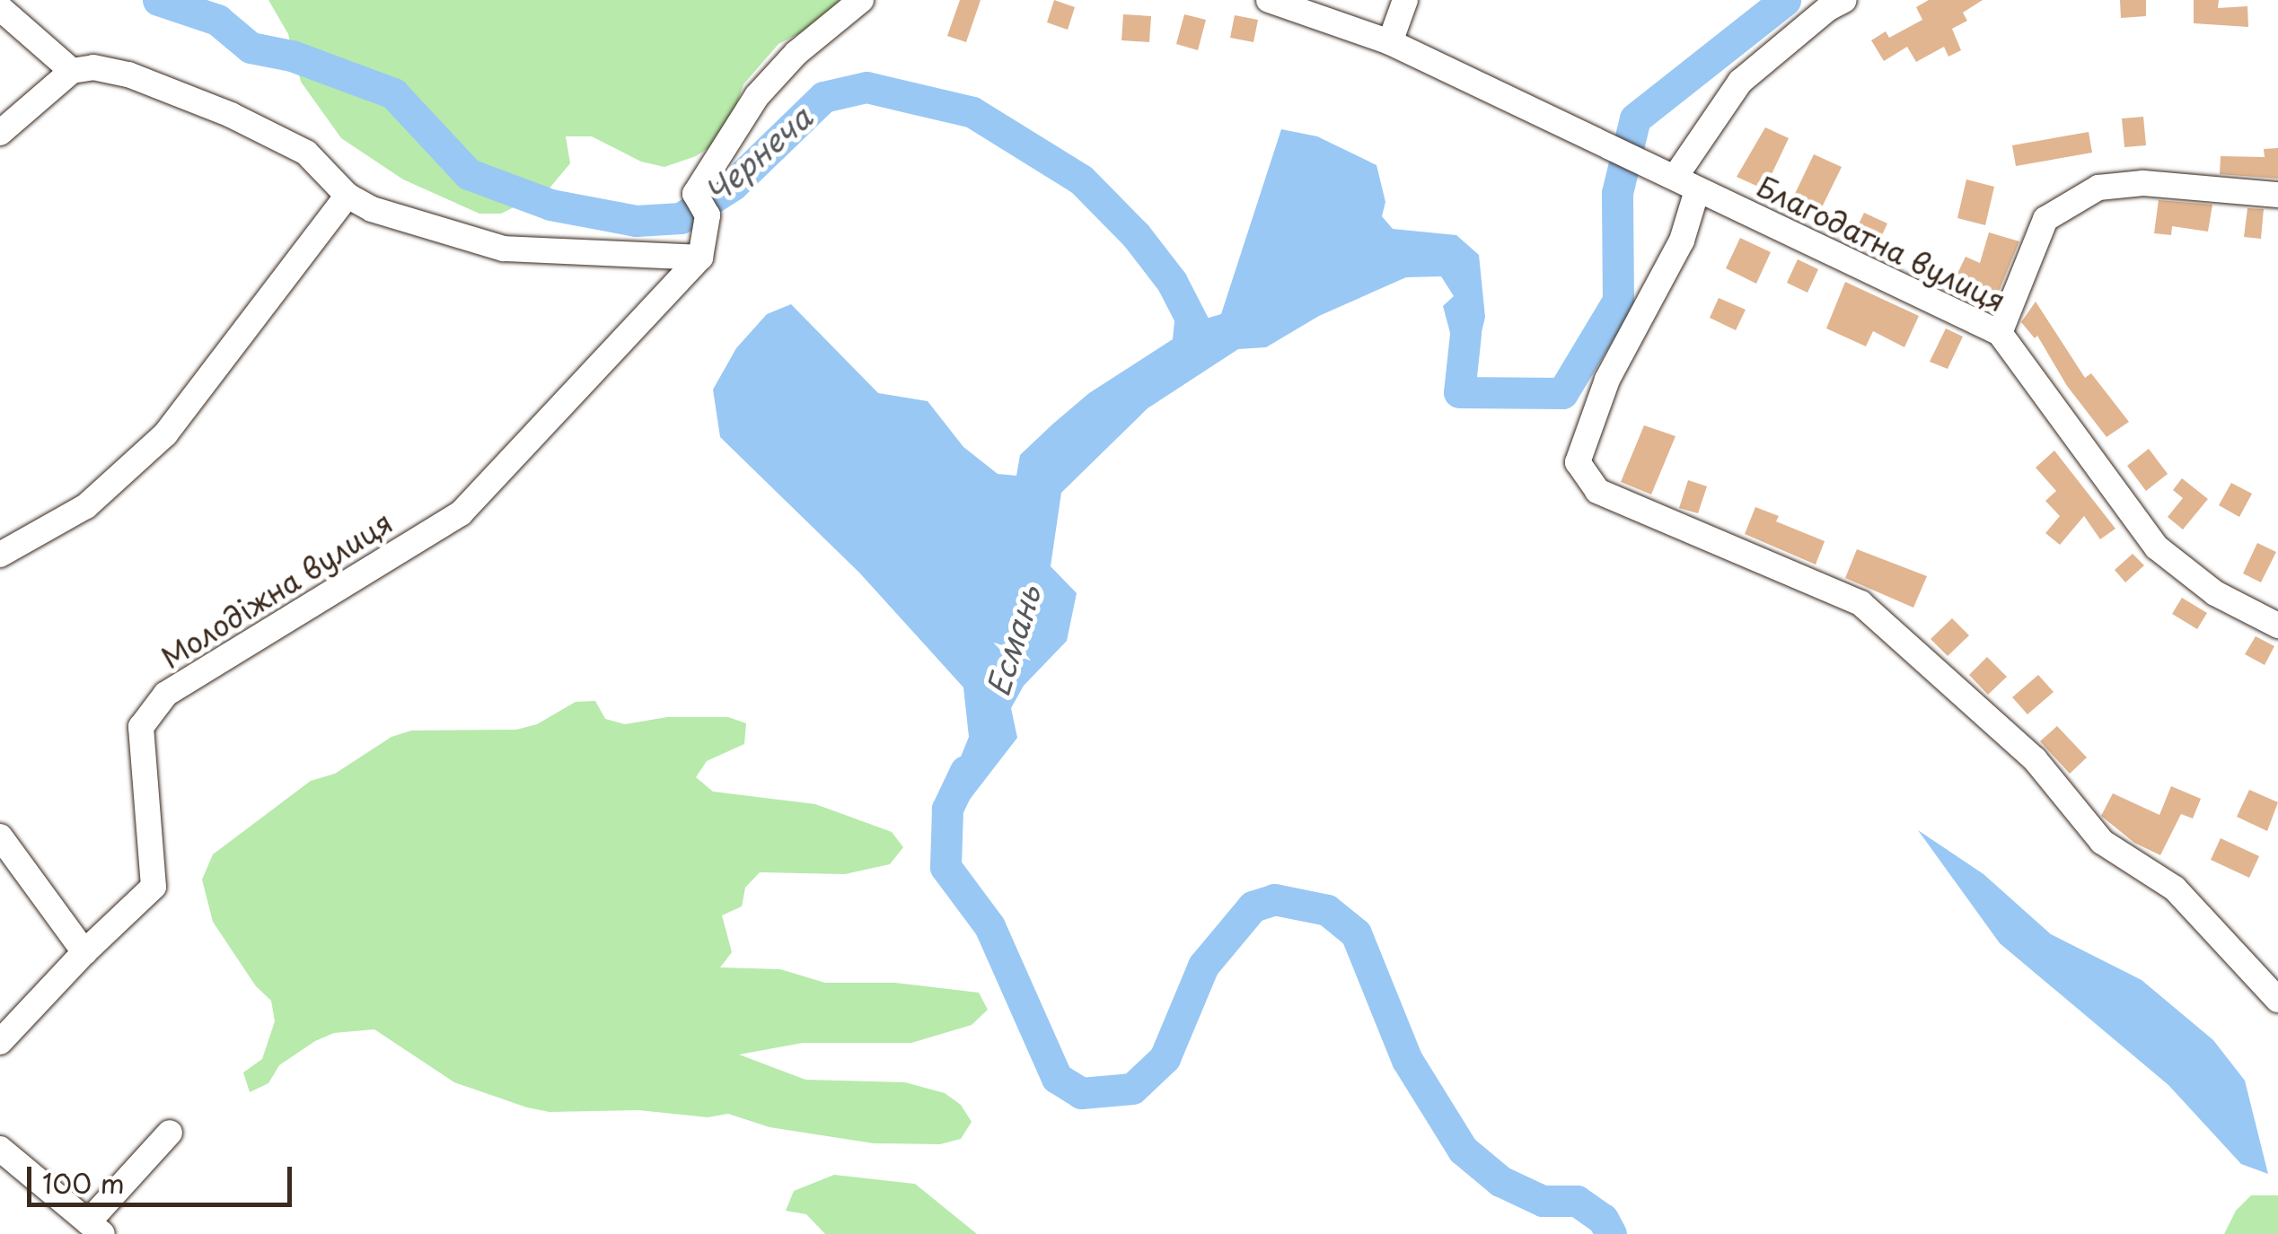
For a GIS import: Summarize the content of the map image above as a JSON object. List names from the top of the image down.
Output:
{
  "streets": {
    "street": ["Благодатна вулиця", "Молодіжна вулиця"]
  },
  "water": ["Чернеча", "Есмань"],
  "scale_bar": "100 m"
}
